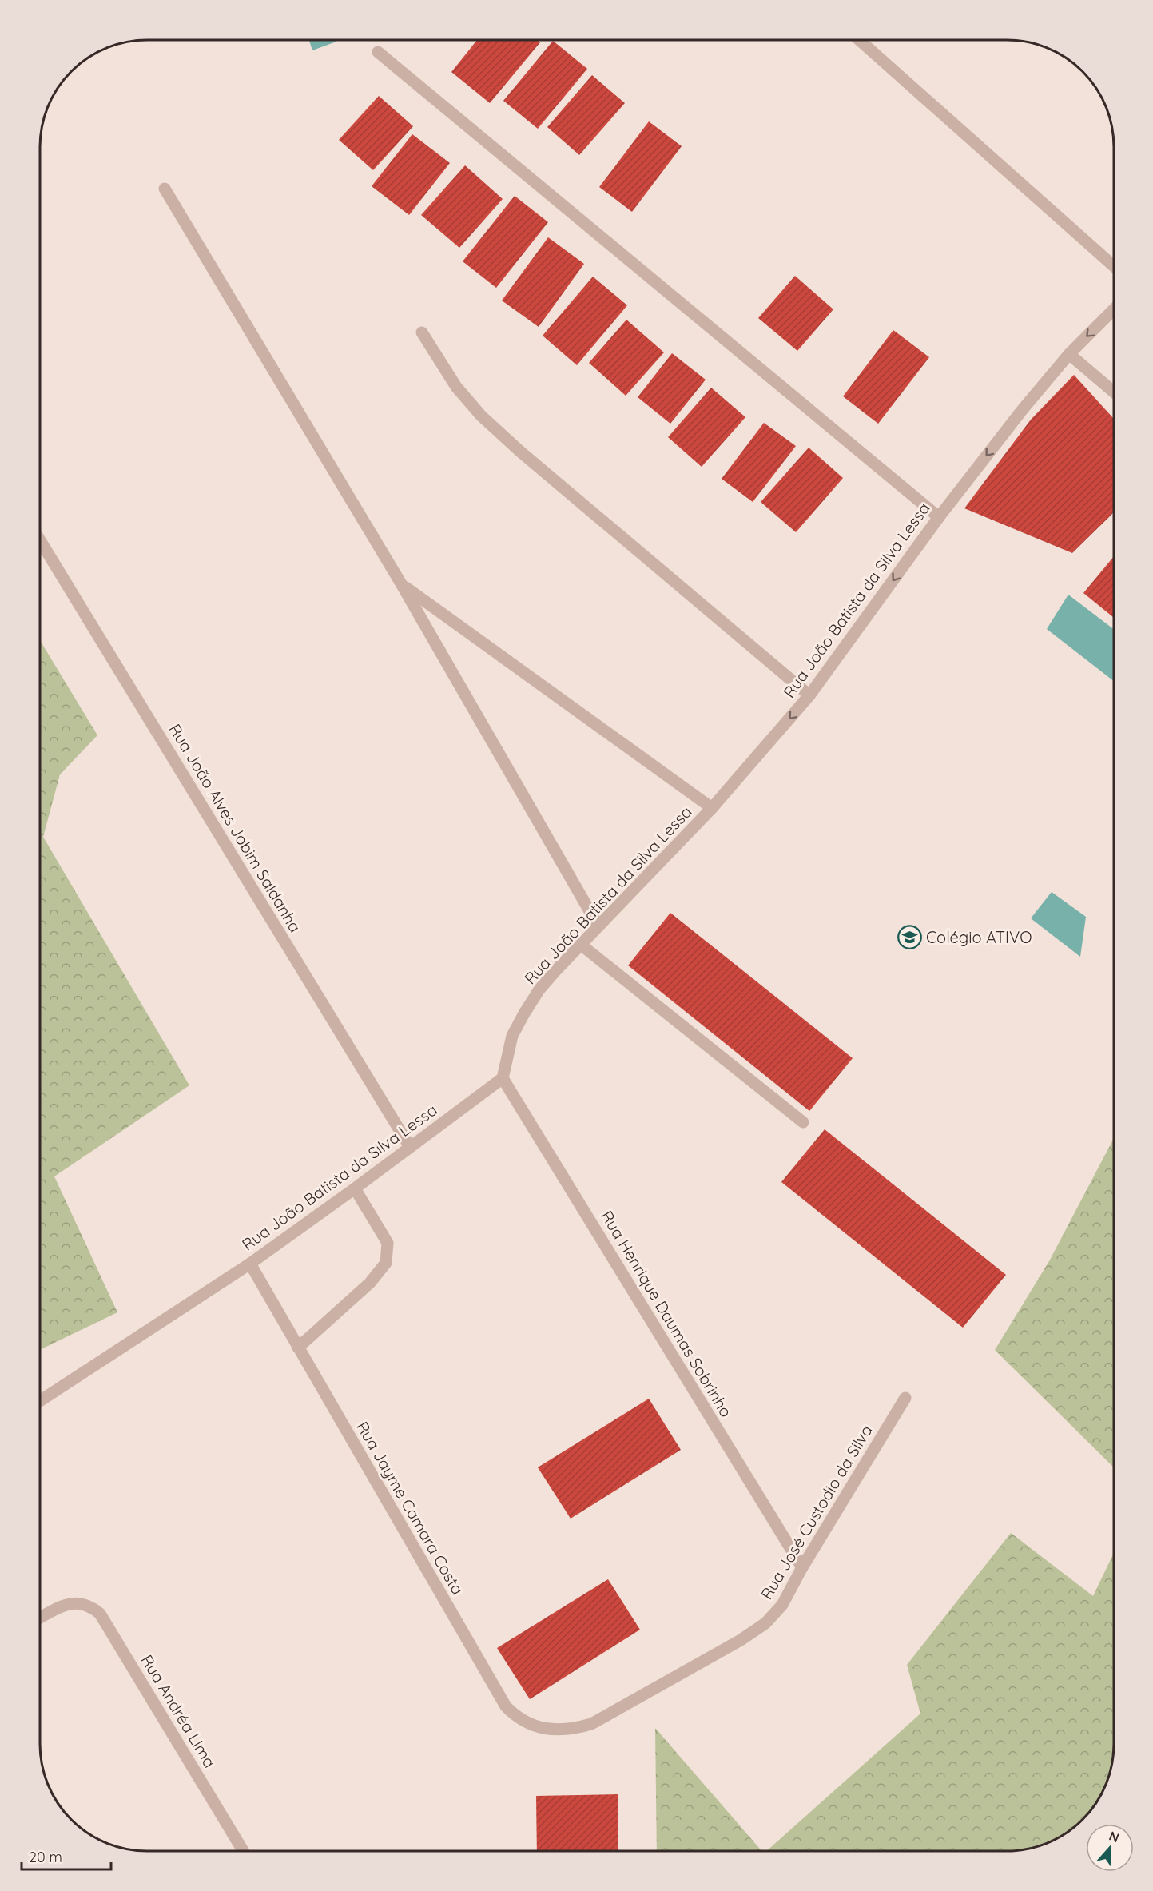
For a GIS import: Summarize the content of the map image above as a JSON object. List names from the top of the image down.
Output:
{
  "streets": {
    "street": [
      "Rua João Batista da Silva Lessa",
      "Rua João Alves Jobim Saldanha",
      "Rua Henrique Daumas Sobrinho",
      "Rua Jayme Camara Costa",
      "Rua José Custodio da Silva",
      "Rua Andréa Lima"
    ]
  },
  "crossings": [
    ["Rua João Batista da Silva Lessa", "Rua João Alves Jobim Saldanha"],
    ["Rua João Batista da Silva Lessa", "Rua Henrique Daumas Sobrinho"],
    ["Rua João Batista da Silva Lessa", "Rua Jayme Camara Costa"],
    ["Rua Henrique Daumas Sobrinho", "Rua José Custodio da Silva"],
    ["Rua Jayme Camara Costa", "Rua José Custodio da Silva"]
  ],
  "one_way": ["Rua João Batista da Silva Lessa"],
  "places": {
    "school or university": ["Colégio ATIVO"]
  },
  "scale_bar": "20 m",
  "north": "top"
}
